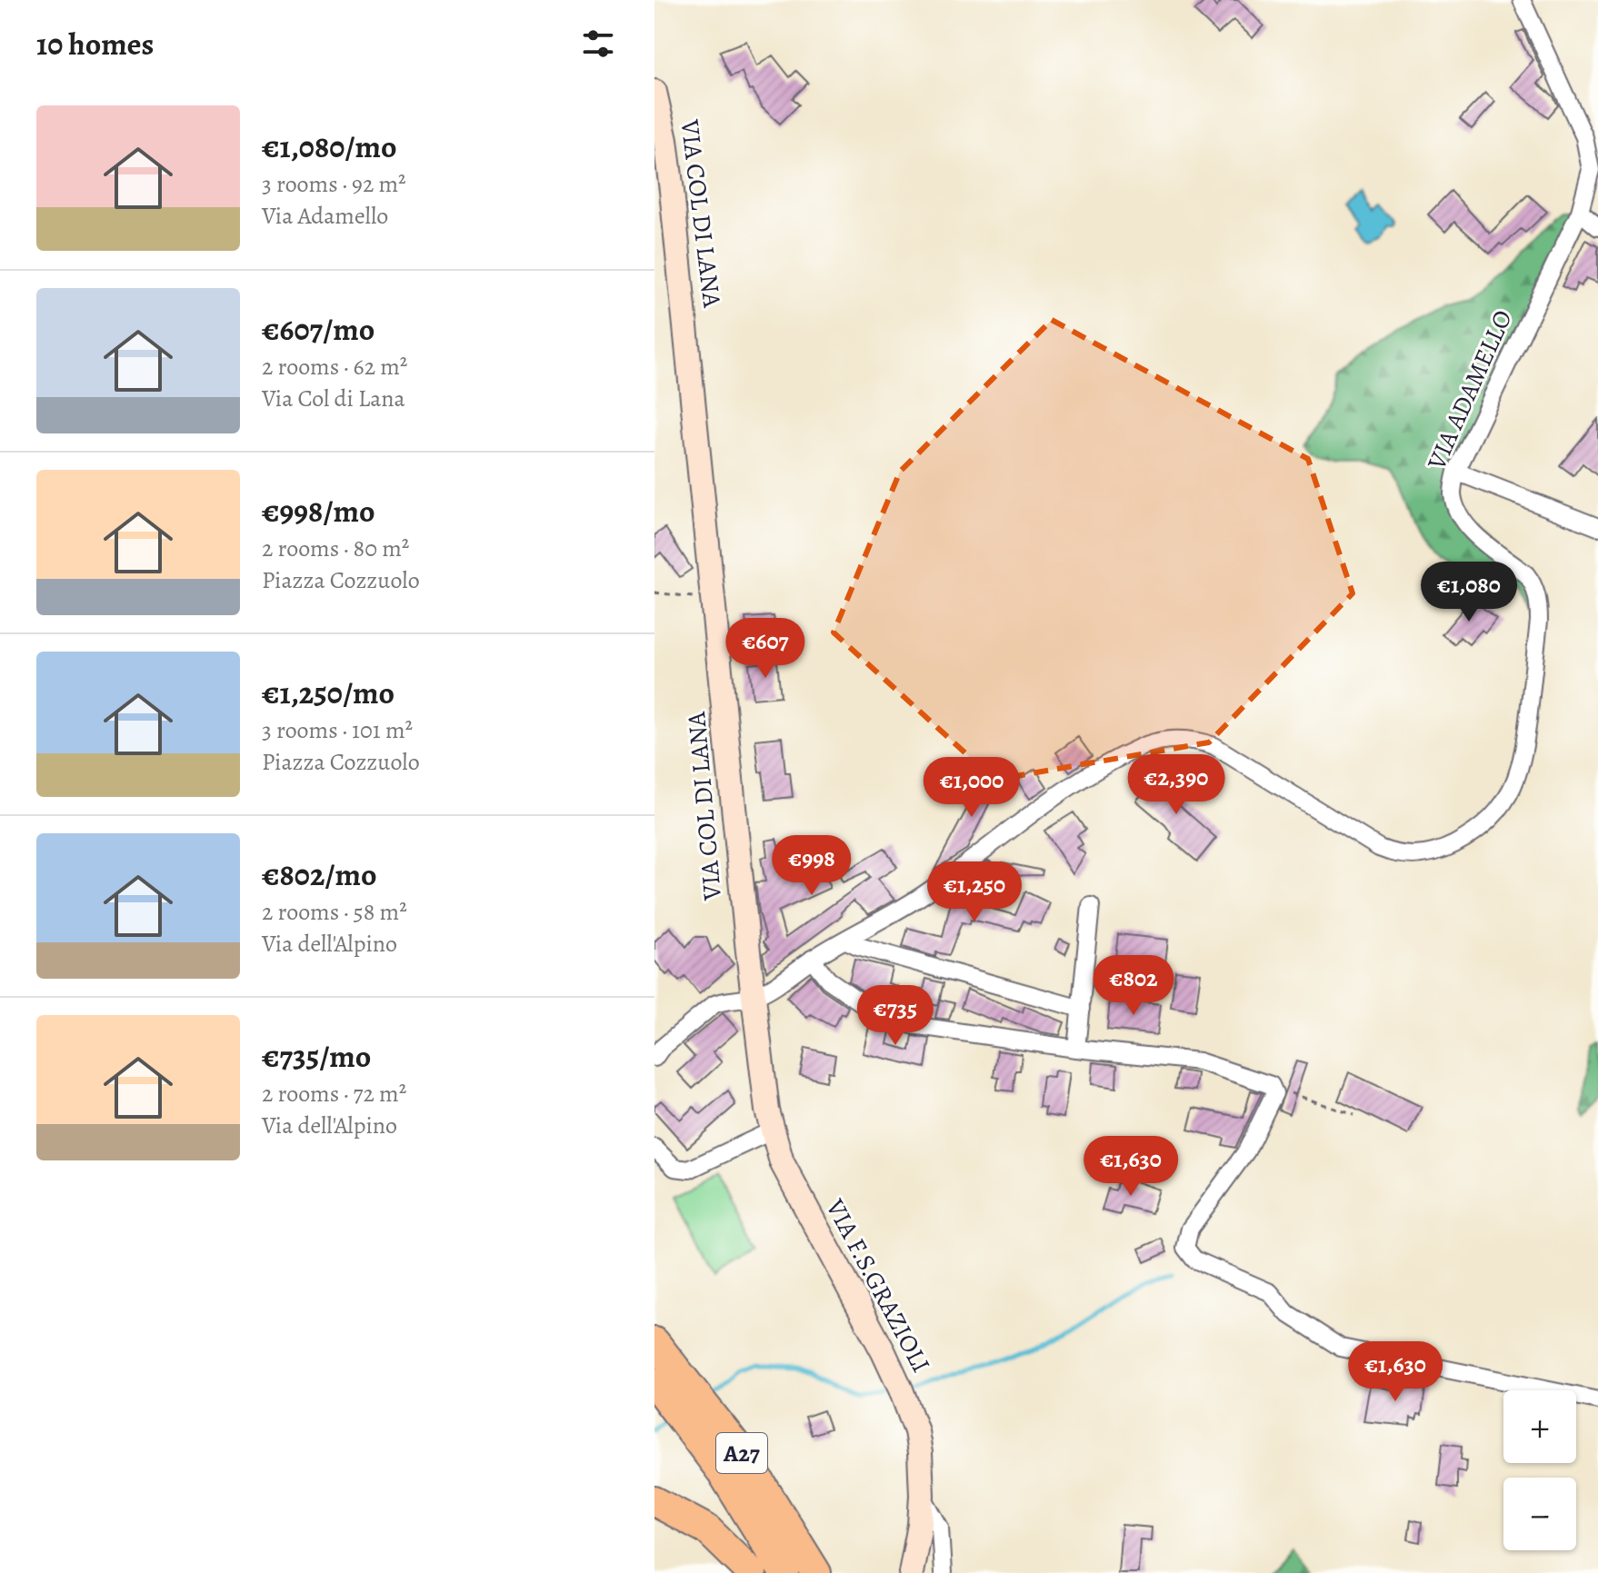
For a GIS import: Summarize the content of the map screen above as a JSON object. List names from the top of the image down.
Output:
{
  "streets": {
    "highway": ["A27"],
    "main road": ["VIA COL DI LANA", "VIA F.S.GRAZIOLI"],
    "street": ["VIA ADAMELLO"]
  },
  "crossings": [
    ["VIA COL DI LANA", "VIA ADAMELLO"],
    ["VIA COL DI LANA", "VIA F.S.GRAZIOLI"],
    ["VIA ADAMELLO", "VIA F.S.GRAZIOLI"]
  ],
  "page": {
    "heading": "10 homes",
    "list": [
      {
        "name": "€1,080/mo",
        "note": "3 rooms · 92 m² · Via Adamello"
      },
      {
        "name": "€607/mo",
        "note": "2 rooms · 62 m² · Via Col di Lana"
      },
      {
        "name": "€998/mo",
        "note": "2 rooms · 80 m² · Piazza Cozzuolo"
      },
      {
        "name": "€1,250/mo",
        "note": "3 rooms · 101 m² · Piazza Cozzuolo"
      },
      {
        "name": "€802/mo",
        "note": "2 rooms · 58 m² · Via dell'Alpino"
      },
      {
        "name": "€735/mo",
        "note": "2 rooms · 72 m² · Via dell'Alpino"
      }
    ],
    "price": [
      "€1,080",
      "€607",
      "€2,390",
      "€1,000",
      "€998",
      "€1,250",
      "€802",
      "€735",
      "€1,630",
      "€1,630"
    ],
    "map_buttons": ["+", "−"]
  }
}
